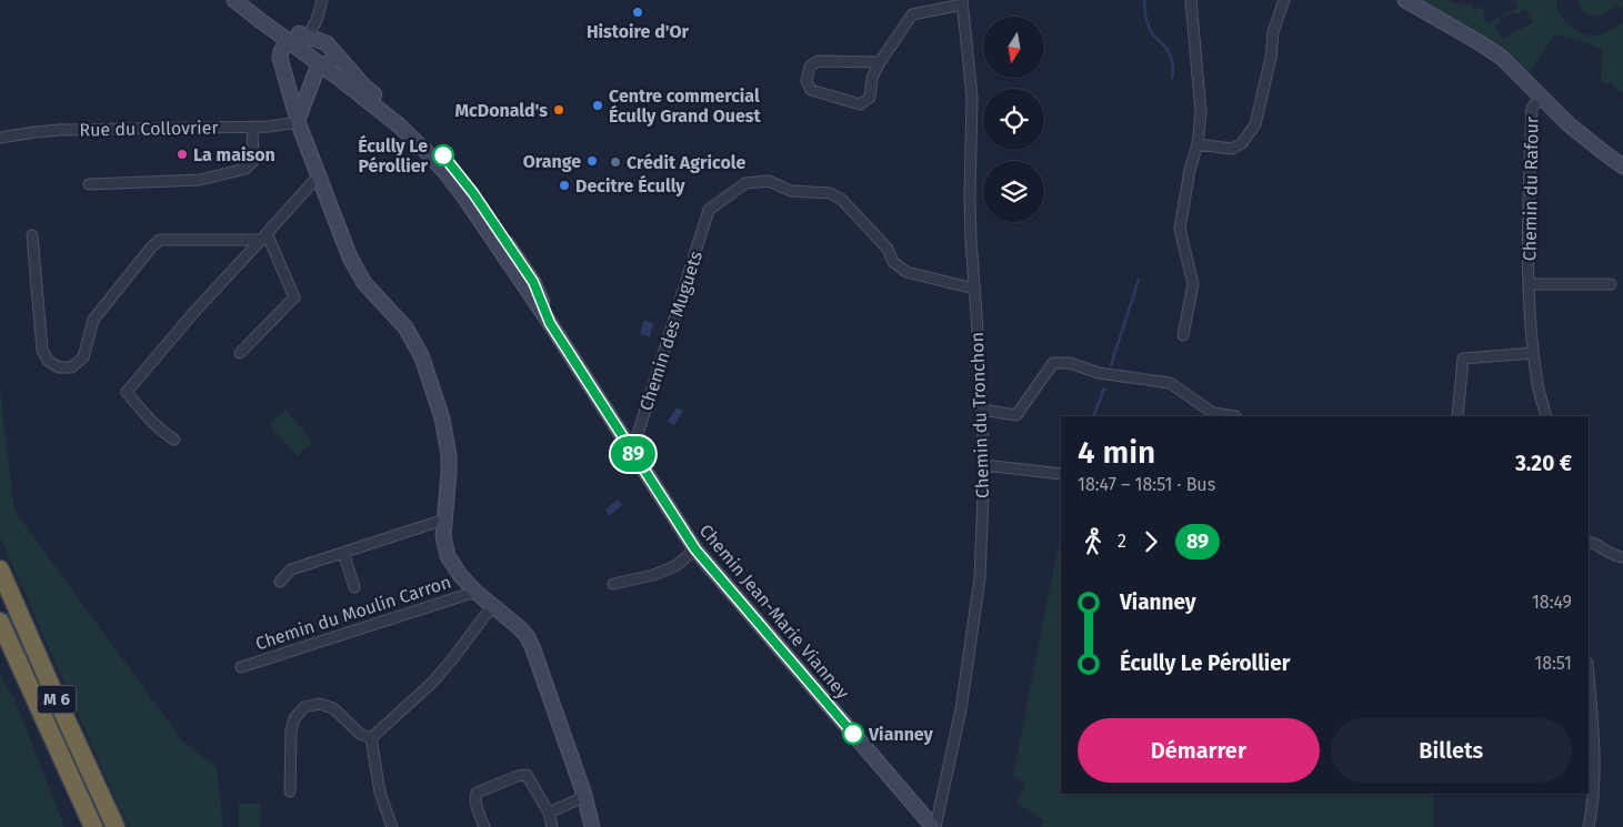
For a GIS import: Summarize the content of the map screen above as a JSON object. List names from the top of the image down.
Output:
{
  "streets": {
    "highway": ["M 6"],
    "street": [
      "Rue du Collovrier",
      "Chemin du Rafour",
      "Chemin des Muguets",
      "Chemin du Tronchon",
      "Chemin Jean-Marie Vianney",
      "Chemin du Moulin Carron"
    ]
  },
  "crossings": [
    ["Rue du Collovrier", "Chemin du Moulin Carron"],
    ["Chemin des Muguets", "Chemin du Tronchon"],
    ["Chemin des Muguets", "Chemin Jean-Marie Vianney"],
    ["Chemin du Tronchon", "Chemin Jean-Marie Vianney"],
    ["Chemin Jean-Marie Vianney", "Chemin du Moulin Carron"]
  ],
  "places": [
    "Histoire d'Or",
    "Centre commercial Écully Grand Ouest",
    "McDonald's",
    "La maison",
    "Écully Le Pérollier",
    "Orange",
    "Crédit Agricole",
    "Decitre Écully",
    "Vianney"
  ],
  "lines": ["bus line 89"],
  "north": "bottom",
  "page": {
    "on_map": "89",
    "heading": ["4 min", "18:47 – 18:51 · Bus", "3.20 €"],
    "legs": ["2", "89"],
    "list": [
      {
        "name": "Vianney",
        "value": "18:49"
      },
      {
        "name": "Écully Le Pérollier",
        "value": "18:51"
      }
    ],
    "buttons": ["Démarrer", "Billets"]
  }
}
